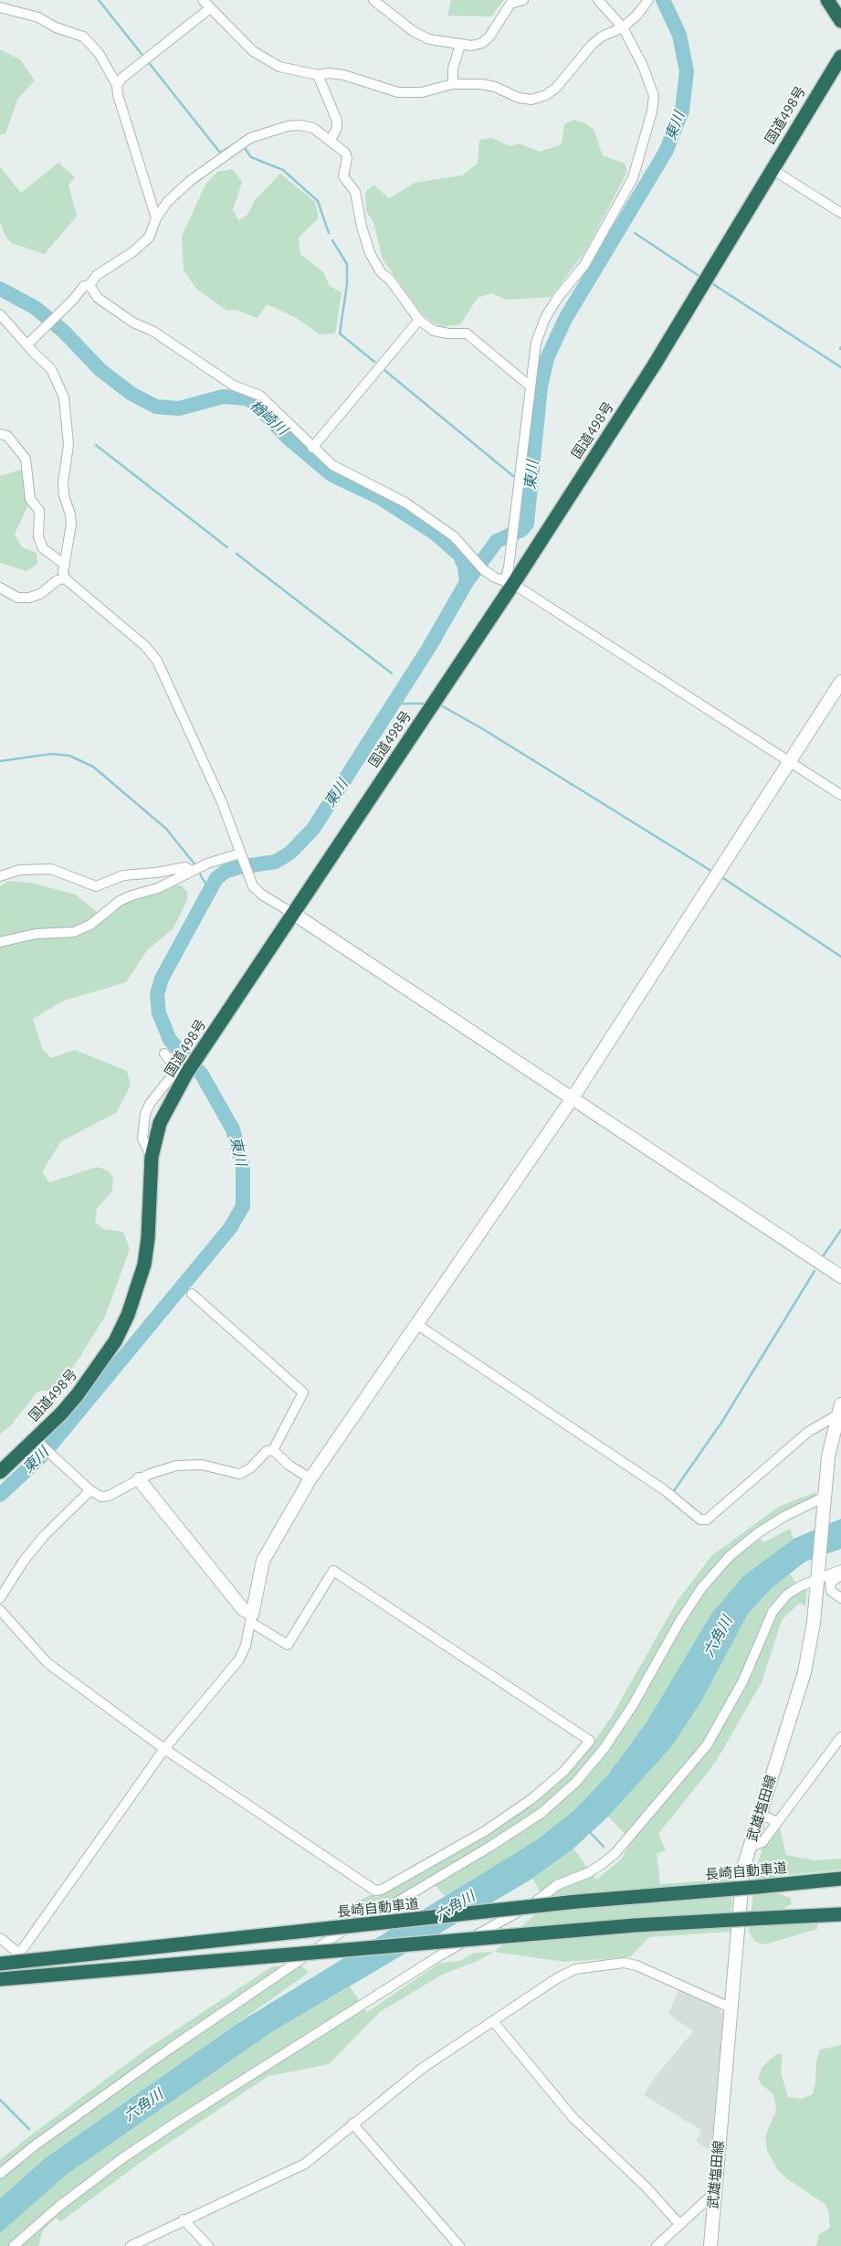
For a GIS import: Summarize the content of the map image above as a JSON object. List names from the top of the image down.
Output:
{
  "streets": {
    "highway": ["国道498号", "長崎自動車道"],
    "street": ["武雄塩田線"]
  },
  "water": ["東川", "楢崎川", "六角川"]
}
